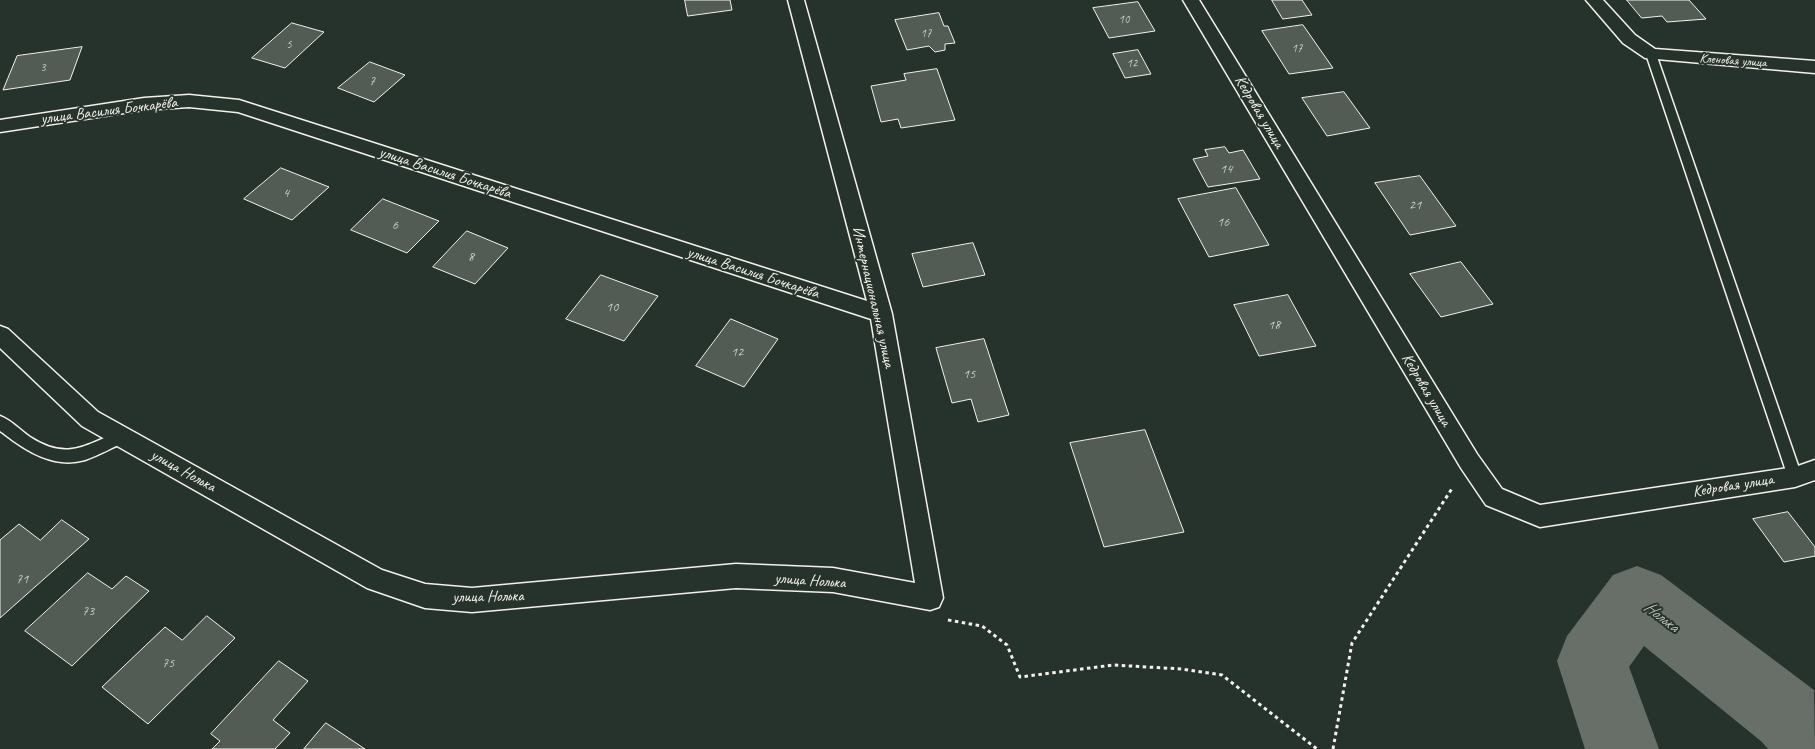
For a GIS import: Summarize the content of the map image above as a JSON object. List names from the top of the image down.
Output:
{
  "streets": {
    "street": [
      "Кленовая улица",
      "улица Василия Бочкарёва",
      "Кедровая улица",
      "Интернациональная улица",
      "улица Нолька"
    ]
  },
  "crossings": [
    ["улица Василия Бочкарёва", "Интернациональная улица"],
    ["Интернациональная улица", "улица Нолька"]
  ],
  "water": ["Нолька"],
  "house_numbers": [
    "10",
    "17",
    "5",
    "17",
    "12",
    "3",
    "7",
    "14",
    "4",
    "21",
    "16",
    "6",
    "8",
    "10",
    "18",
    "12",
    "15",
    "71",
    "73",
    "75"
  ]
}
